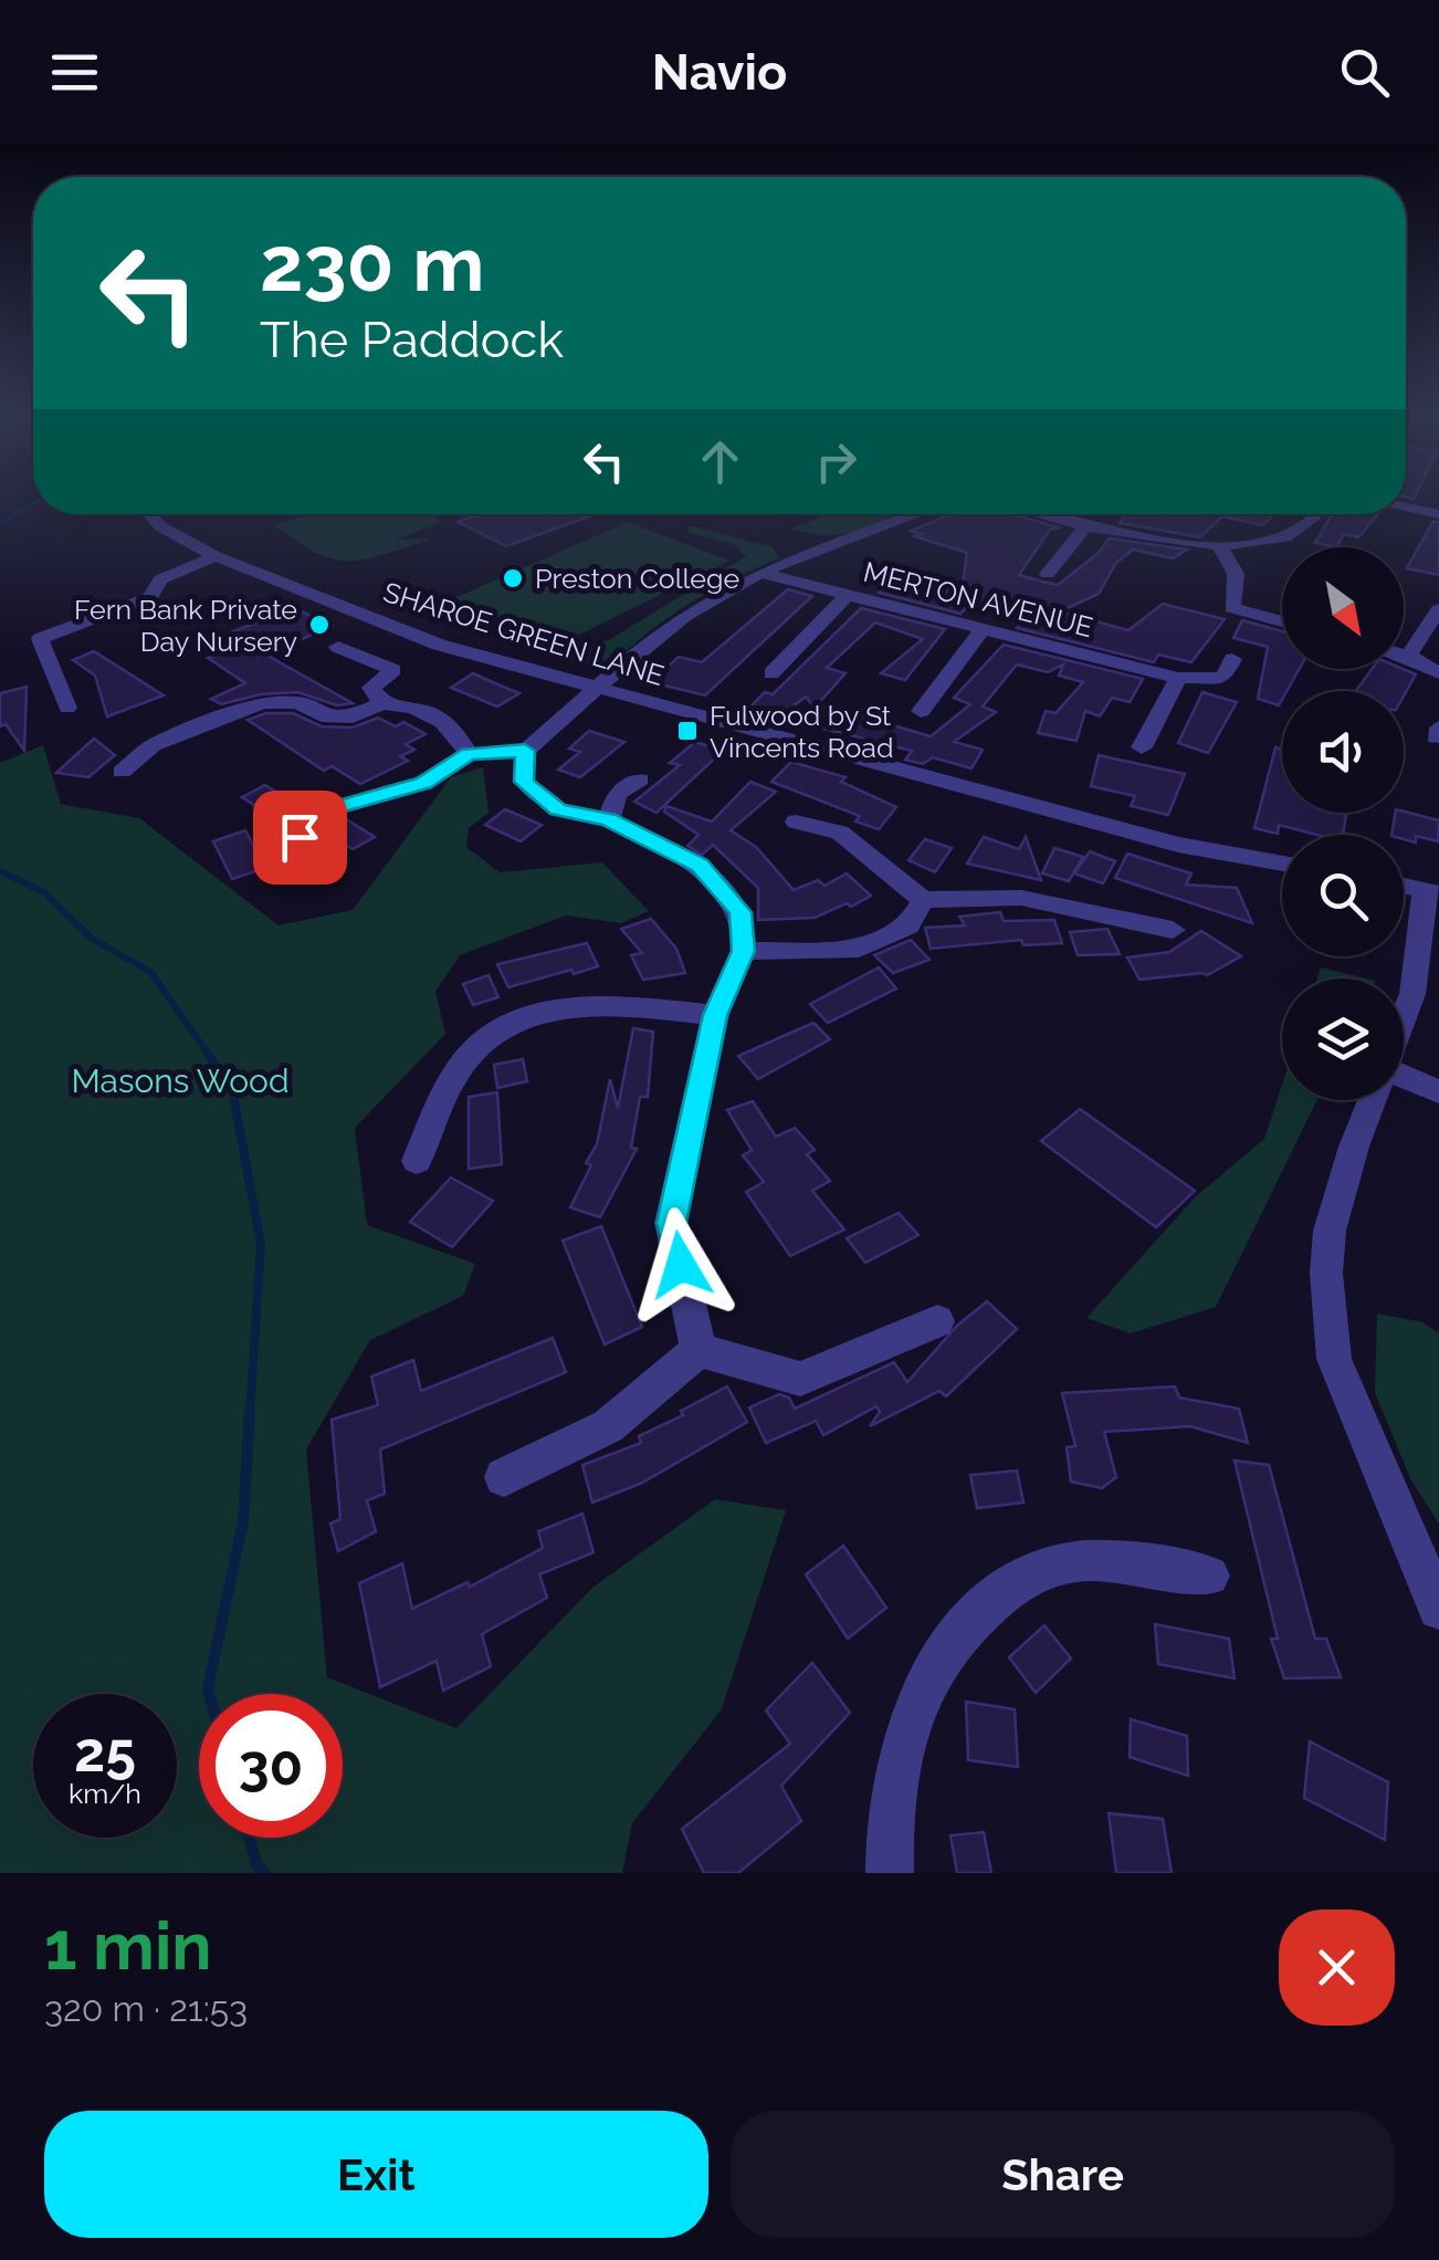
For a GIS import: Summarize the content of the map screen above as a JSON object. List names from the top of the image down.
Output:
{
  "streets": {
    "street": ["MERTON AVENUE", "SHAROE GREEN LANE"]
  },
  "parks": ["Masons Wood"],
  "places": {
    "other": ["Preston College", "Fern Bank Private Day Nursery"],
    "transit": ["Fulwood by St Vincents Road"]
  },
  "north": "bottom right",
  "page": {
    "header": "Navio",
    "turn": ["230 m", "The Paddock"],
    "speed": "25 km/h",
    "limit": "30",
    "heading": ["1 min", "320 m · 21:53"],
    "buttons": ["Exit", "Share"]
  }
}
